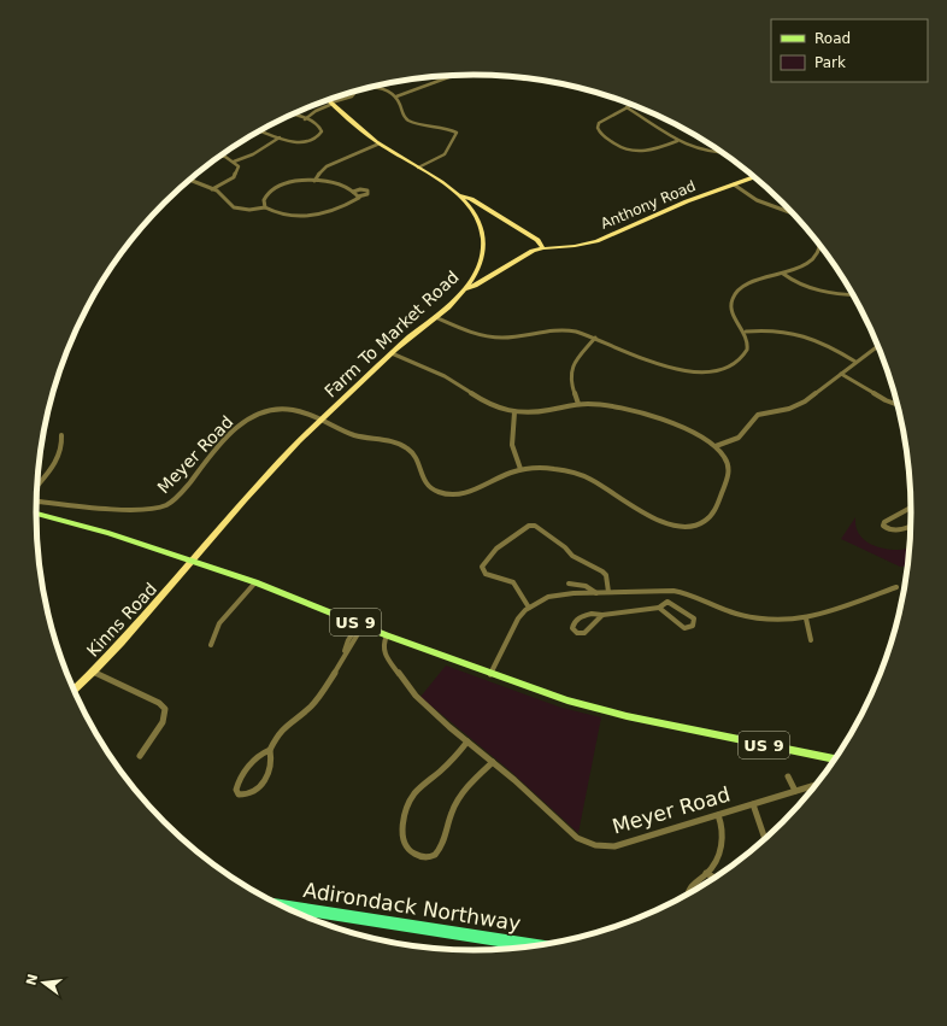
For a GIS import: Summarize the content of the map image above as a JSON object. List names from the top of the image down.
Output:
{
  "streets": {
    "highway": ["Adirondack Northway"],
    "main road": ["US 9"],
    "street": [
      "Anthony Road",
      "Farm To Market Road",
      "Meyer Road",
      "Kinns Road"
    ]
  },
  "crossings": [
    ["Anthony Road", "Farm To Market Road"],
    ["Farm To Market Road", "Meyer Road"],
    ["Farm To Market Road", "Kinns Road"],
    ["Farm To Market Road", "US 9"],
    ["Meyer Road", "US 9"],
    ["Kinns Road", "US 9"]
  ],
  "legend": ["Road", "Park"],
  "north": "left"
}
